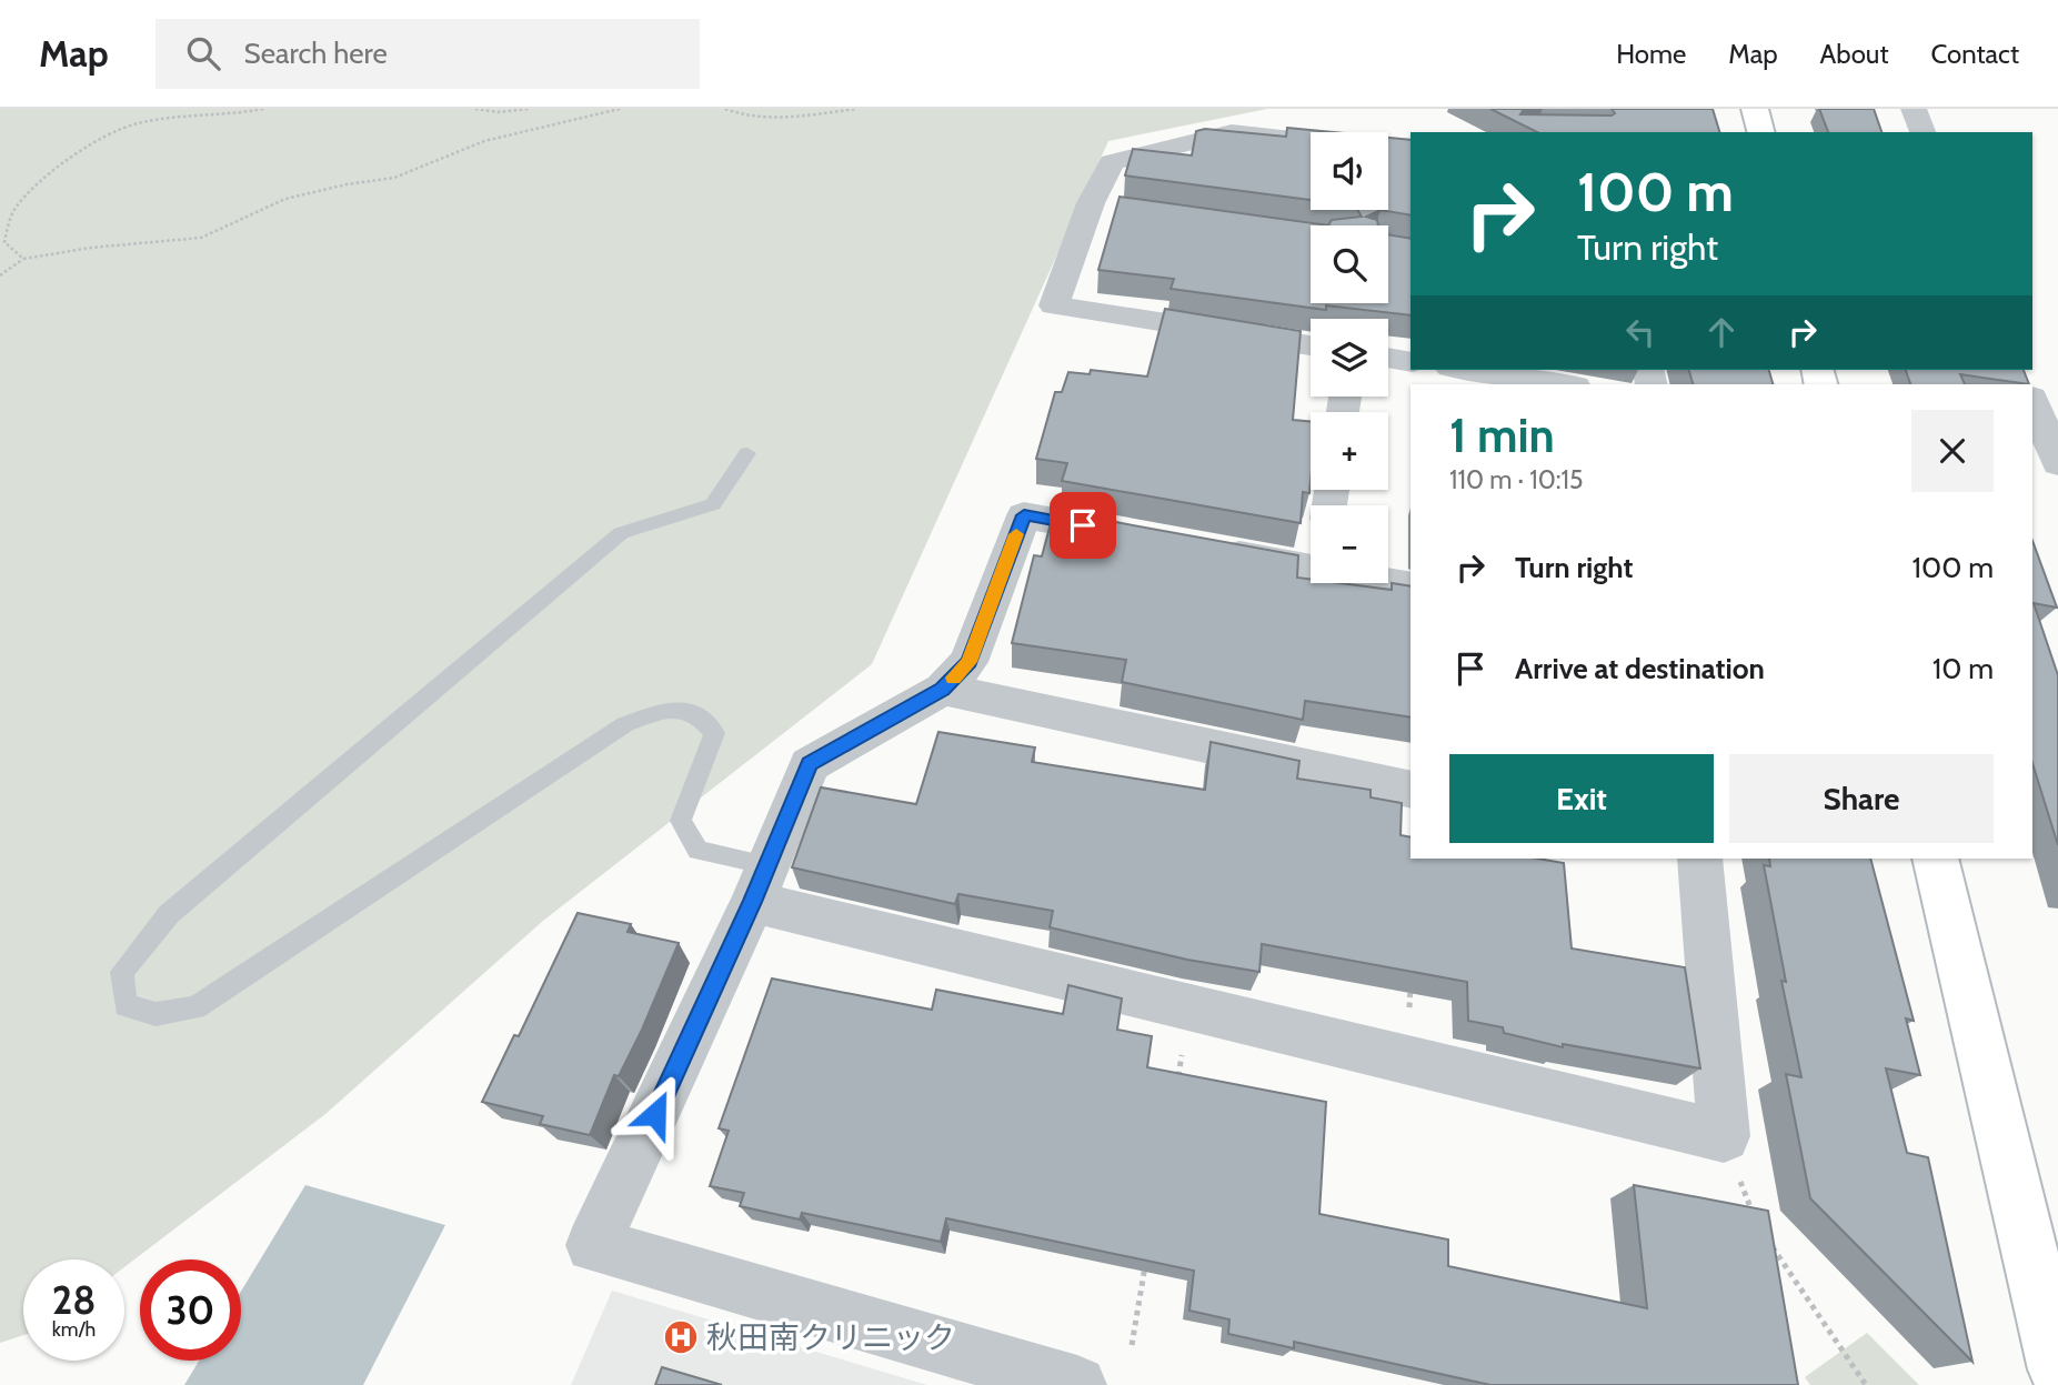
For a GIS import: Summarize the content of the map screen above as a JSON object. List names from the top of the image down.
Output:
{
  "places": {
    "hospital": ["秋田南クリニック"]
  },
  "page": {
    "header": "Map",
    "search": "Search here",
    "nav": [
      "Home",
      "Map",
      "About",
      "Contact"
    ],
    "map_buttons": ["+", "−"],
    "turn": ["100 m", "Turn right"],
    "heading": ["1 min", "110 m · 10:15"],
    "list": [
      {
        "name": "Turn right",
        "value": "100 m"
      },
      {
        "name": "Arrive at destination",
        "value": "10 m"
      }
    ],
    "buttons": ["Exit", "Share"],
    "speed": "28 km/h",
    "limit": "30"
  }
}
